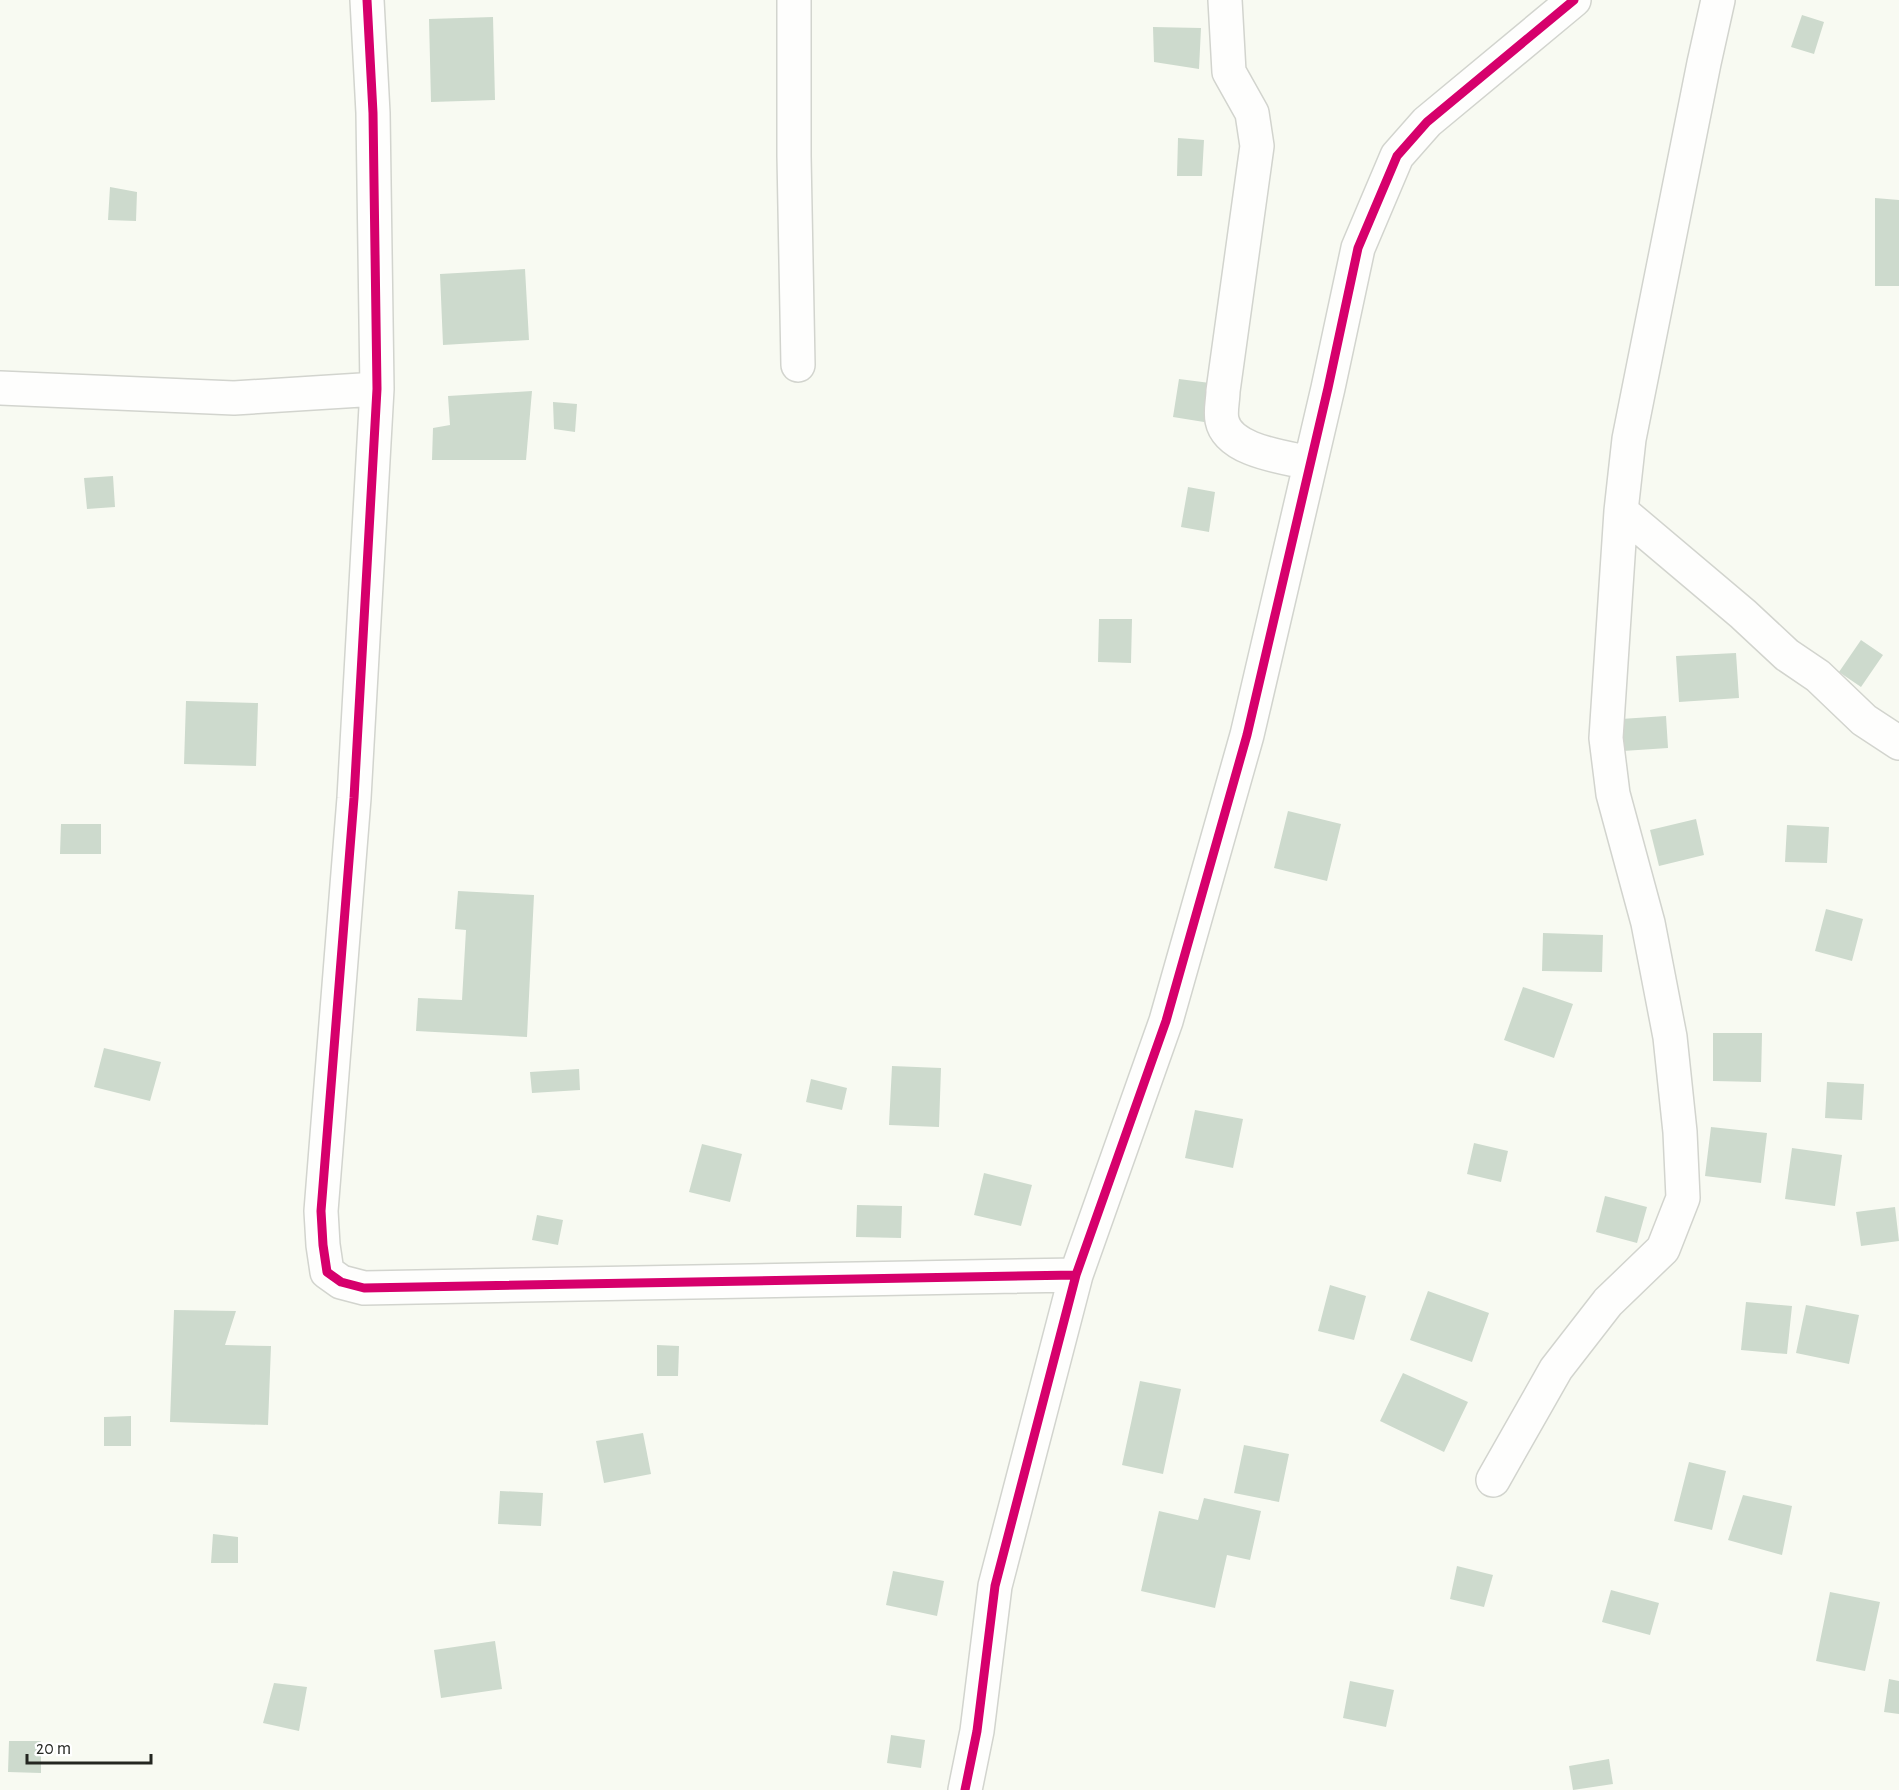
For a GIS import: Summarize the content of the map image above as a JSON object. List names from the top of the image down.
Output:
{
  "scale_bar": "20 m"
}
